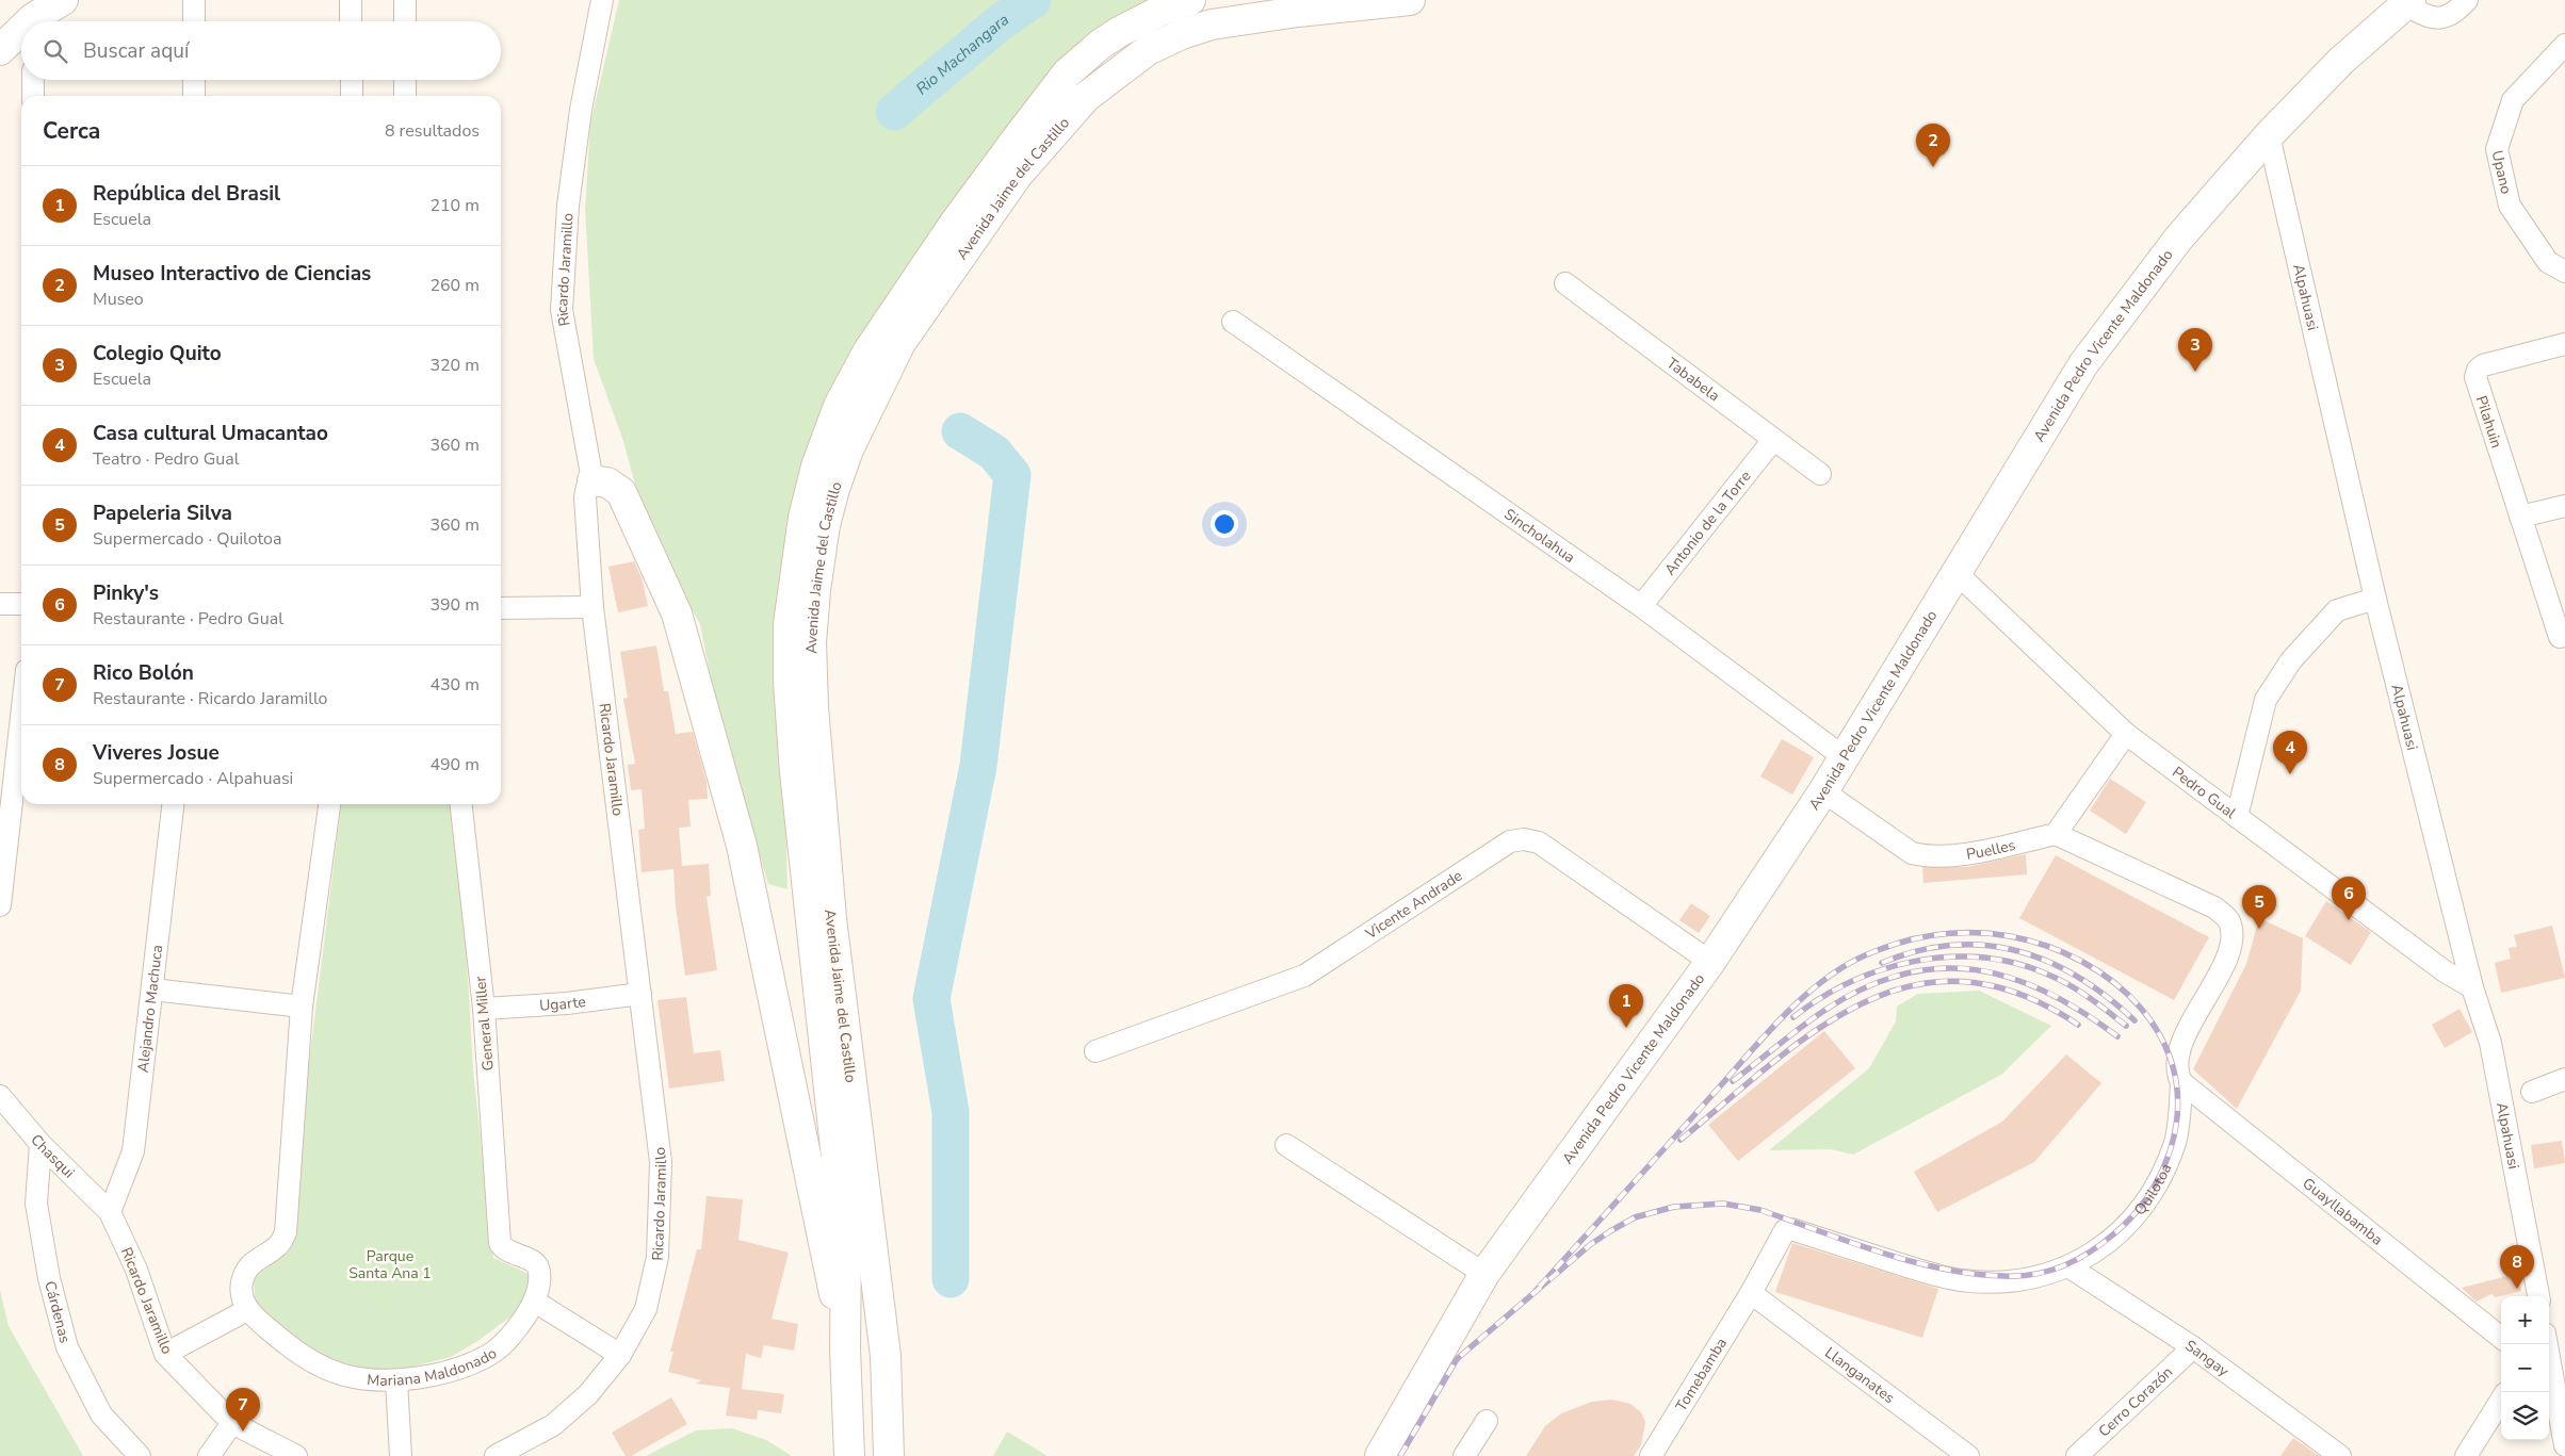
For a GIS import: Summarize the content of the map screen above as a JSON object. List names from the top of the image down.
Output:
{
  "streets": {
    "main road": ["Avenida Jaime del Castillo", "Avenida Pedro Vicente Maldonado"],
    "street": [
      "Upano",
      "Ricardo Jaramillo",
      "Alpahuasi",
      "Tababela",
      "Pilahuin",
      "Antonio de la Torre",
      "Sincholahua",
      "Pedro Gual",
      "Puelles",
      "Vicente Andrade",
      "Ugarte",
      "Alejandro Machuca",
      "General Miller",
      "Chasqui",
      "Quilotoa",
      "Guayllabamba",
      "Cárdenas",
      "Sangay",
      "Mariana Maldonado",
      "Tomebamba",
      "Llanganates",
      "Cerro Corazón"
    ]
  },
  "crossings": [
    ["Ricardo Jaramillo", "Ugarte"],
    ["Ricardo Jaramillo", "Alejandro Machuca"],
    ["Ricardo Jaramillo", "Chasqui"],
    ["Alpahuasi", "Avenida Pedro Vicente Maldonado"],
    ["Alpahuasi", "Pedro Gual"],
    ["Avenida Pedro Vicente Maldonado", "Sincholahua"],
    ["Avenida Pedro Vicente Maldonado", "Pedro Gual"],
    ["Avenida Pedro Vicente Maldonado", "Puelles"],
    ["Avenida Pedro Vicente Maldonado", "Vicente Andrade"],
    ["Tababela", "Antonio de la Torre"],
    ["Antonio de la Torre", "Sincholahua"],
    ["Puelles", "Quilotoa"],
    ["Ugarte", "General Miller"],
    ["Alejandro Machuca", "Chasqui"],
    ["General Miller", "Mariana Maldonado"],
    ["Chasqui", "Cárdenas"],
    ["Quilotoa", "Guayllabamba"],
    ["Quilotoa", "Sangay"],
    ["Quilotoa", "Tomebamba"],
    ["Quilotoa", "Llanganates"],
    ["Sangay", "Cerro Corazón"],
    ["Tomebamba", "Llanganates"]
  ],
  "water": ["Rio Machangara"],
  "parks": ["Parque Santa Ana 1"],
  "page": {
    "search": "Buscar aquí",
    "heading": ["Cerca", "8 resultados"],
    "pins": [
      "2",
      "3",
      "4",
      "6",
      "5",
      "1",
      "8",
      "7"
    ],
    "list": [
      {
        "mark": "1",
        "name": "República del Brasil",
        "note": "Escuela",
        "value": "210 m"
      },
      {
        "mark": "2",
        "name": "Museo Interactivo de Ciencias",
        "note": "Museo",
        "value": "260 m"
      },
      {
        "mark": "3",
        "name": "Colegio Quito",
        "note": "Escuela",
        "value": "320 m"
      },
      {
        "mark": "4",
        "name": "Casa cultural Umacantao",
        "note": "Teatro · Pedro Gual",
        "value": "360 m"
      },
      {
        "mark": "5",
        "name": "Papeleria Silva",
        "note": "Supermercado · Quilotoa",
        "value": "360 m"
      },
      {
        "mark": "6",
        "name": "Pinky's",
        "note": "Restaurante · Pedro Gual",
        "value": "390 m"
      },
      {
        "mark": "7",
        "name": "Rico Bolón",
        "note": "Restaurante · Ricardo Jaramillo",
        "value": "430 m"
      },
      {
        "mark": "8",
        "name": "Viveres Josue",
        "note": "Supermercado · Alpahuasi",
        "value": "490 m"
      }
    ],
    "map_buttons": ["+", "−"]
  }
}
